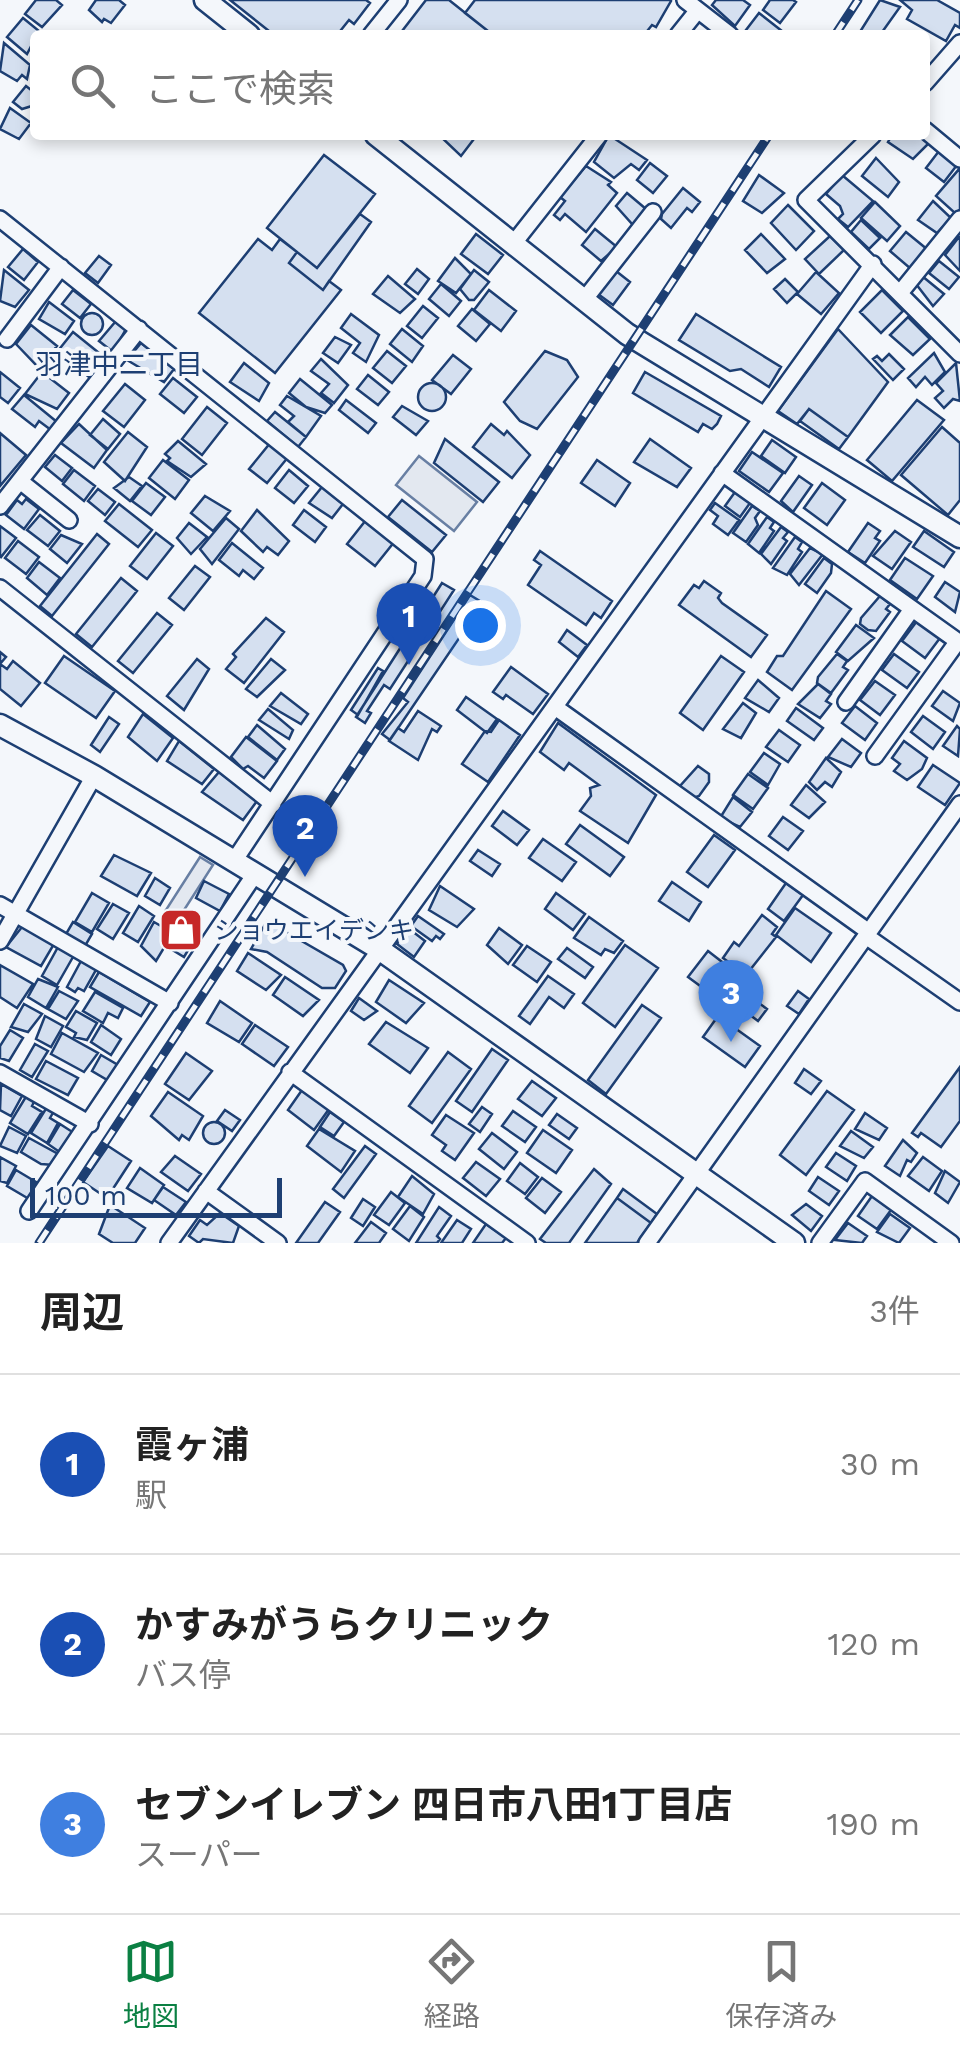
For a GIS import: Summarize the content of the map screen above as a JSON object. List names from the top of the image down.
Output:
{
  "districts": ["羽津中二丁目"],
  "places": {
    "shop": ["ショウエイデンキ"]
  },
  "scale_bar": "100 m",
  "page": {
    "search": "ここで検索",
    "pins": ["1", "2", "3"],
    "scale": "100 m",
    "heading": ["周辺", "3件"],
    "list": [
      {
        "mark": "1",
        "name": "霞ヶ浦",
        "note": "駅",
        "value": "30 m"
      },
      {
        "mark": "2",
        "name": "かすみがうらクリニック",
        "note": "バス停",
        "value": "120 m"
      },
      {
        "mark": "3",
        "name": "セブンイレブン 四日市八田1丁目店",
        "note": "スーパー",
        "value": "190 m"
      }
    ],
    "nav": ["地図", "経路", "保存済み"]
  }
}
